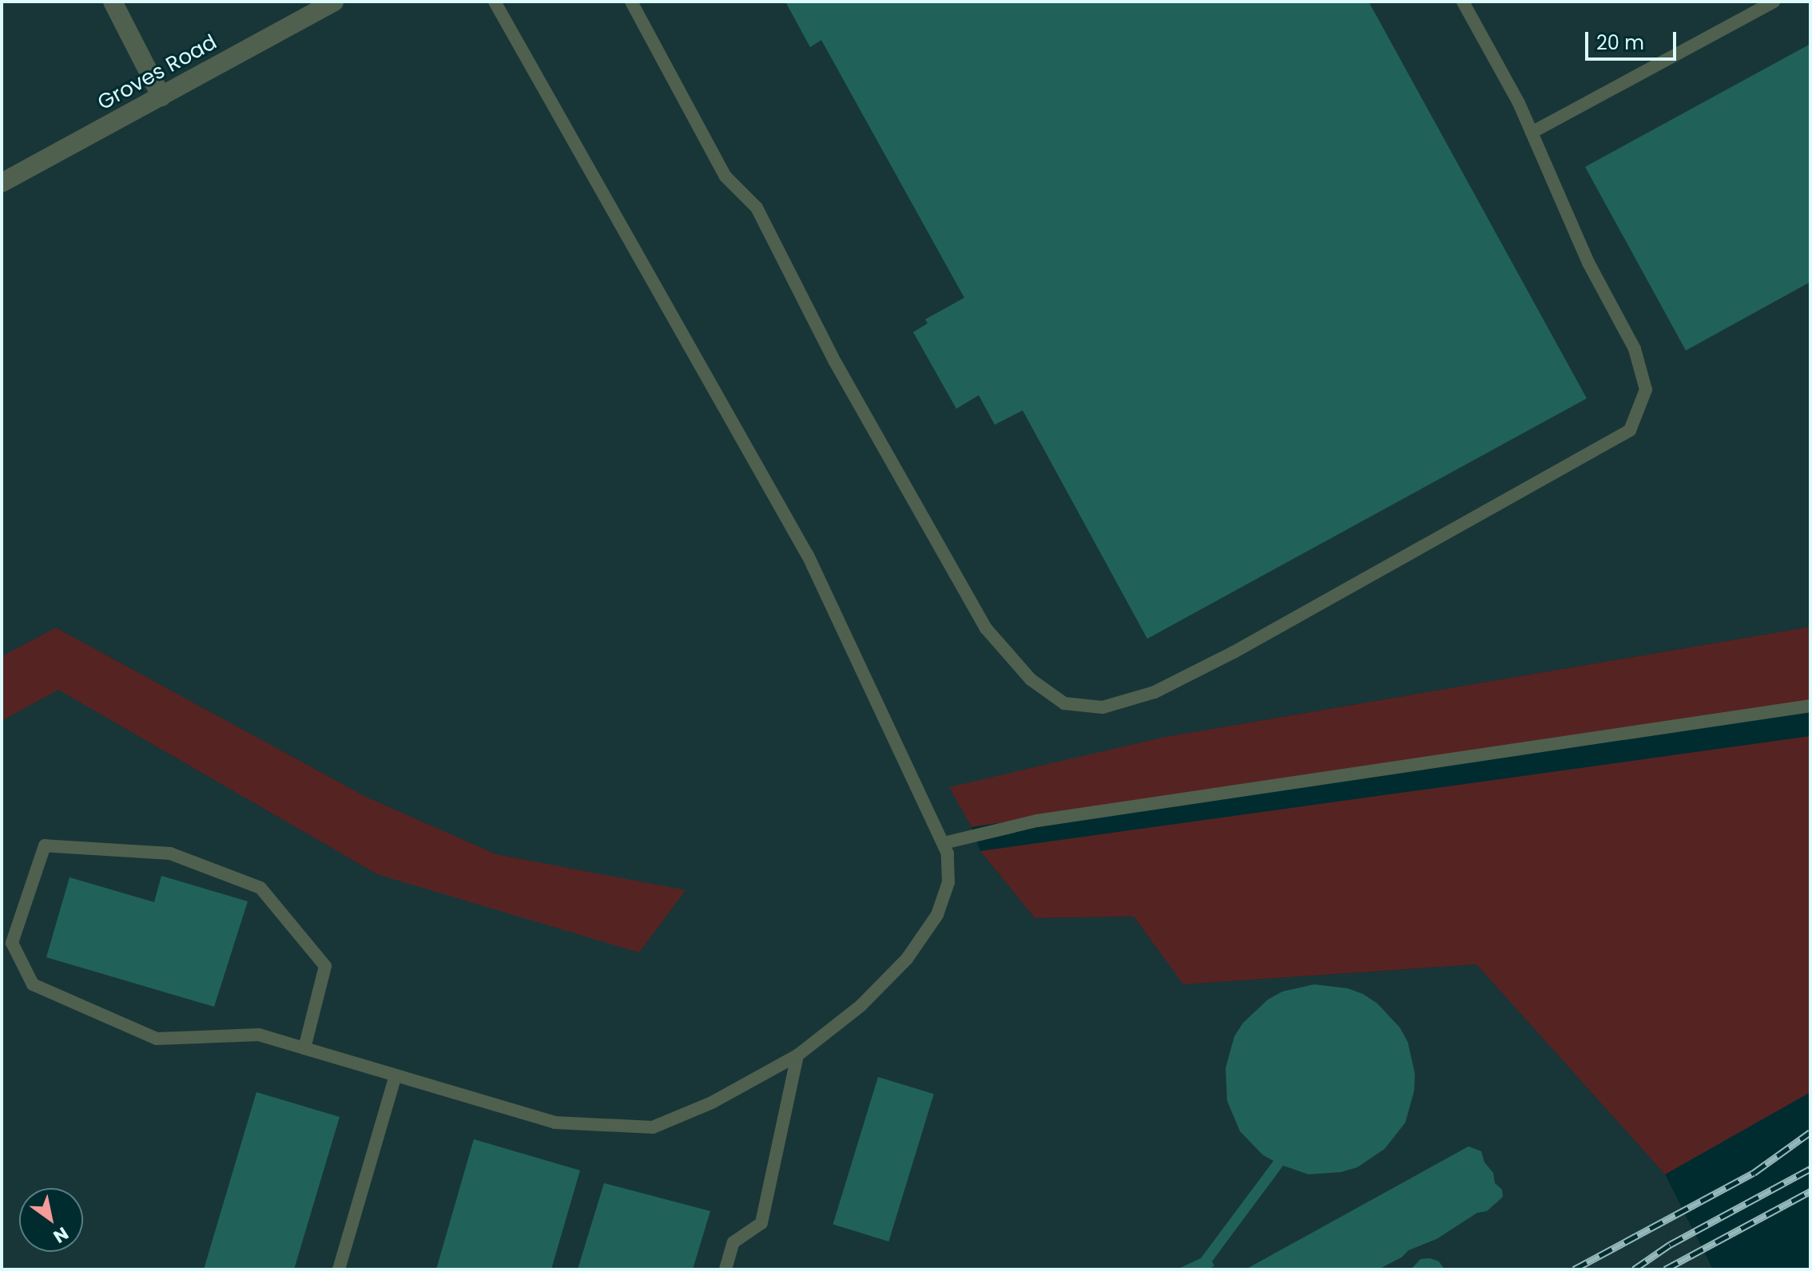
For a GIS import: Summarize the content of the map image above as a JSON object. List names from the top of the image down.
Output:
{
  "streets": {
    "street": ["Groves Road"]
  },
  "scale_bar": "20 m",
  "north": "bottom right"
}
